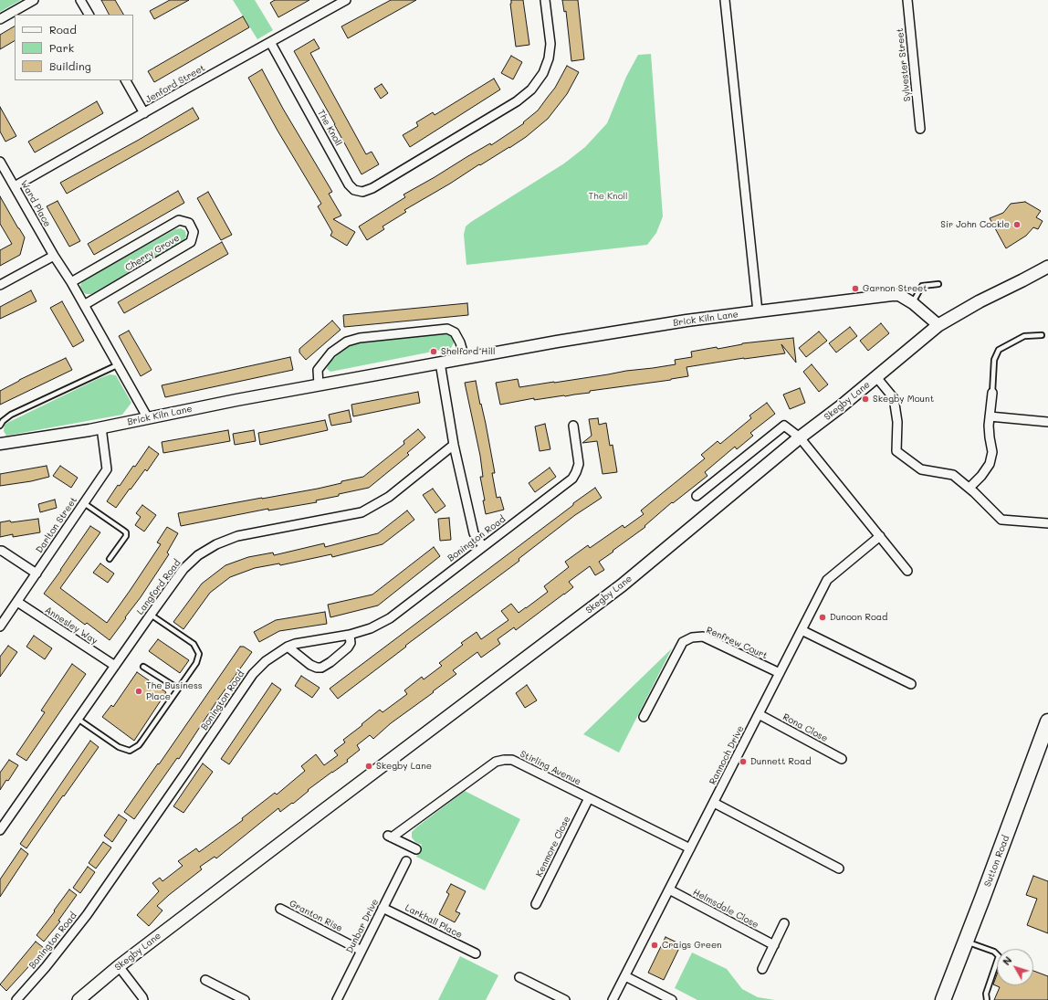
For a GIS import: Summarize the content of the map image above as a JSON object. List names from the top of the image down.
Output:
{
  "streets": {
    "highway": ["Sutton Road"],
    "main road": ["Skegby Lane"],
    "street": [
      "Sylvester Street",
      "Jenford Street",
      "The Knoll",
      "Ward Place",
      "Cherry Grove",
      "Brick Kiln Lane",
      "Darlton Street",
      "Bonington Road",
      "Langford Road",
      "Annesley Way",
      "Renfrew Court",
      "Rona Close",
      "Rannoch Drive",
      "Stirling Avenue",
      "Kenmore Close",
      "Helmsdale Close",
      "Granton Rise",
      "Larkhall Place",
      "Dunbar Drive"
    ]
  },
  "crossings": [
    ["Jenford Street", "The Knoll"],
    ["Jenford Street", "Ward Place"],
    ["Brick Kiln Lane", "Skegby Lane"],
    ["Brick Kiln Lane", "Darlton Street"],
    ["Darlton Street", "Annesley Way"],
    ["Langford Road", "Annesley Way"],
    ["Renfrew Court", "Rannoch Drive"],
    ["Rona Close", "Rannoch Drive"],
    ["Rannoch Drive", "Stirling Avenue"],
    ["Rannoch Drive", "Helmsdale Close"],
    ["Stirling Avenue", "Kenmore Close"],
    ["Granton Rise", "Dunbar Drive"],
    ["Larkhall Place", "Dunbar Drive"]
  ],
  "parks": ["The Knoll"],
  "places": [
    "Sir John Cockle",
    "Garnon Street",
    "Shelford Hill",
    "Skegby Mount",
    "Dunoon Road",
    "The Business Place",
    "Dunnett Road",
    "Skegby Lane",
    "Craigs Green"
  ],
  "legend": ["Road", "Park", "Building"],
  "north": "top left"
}
